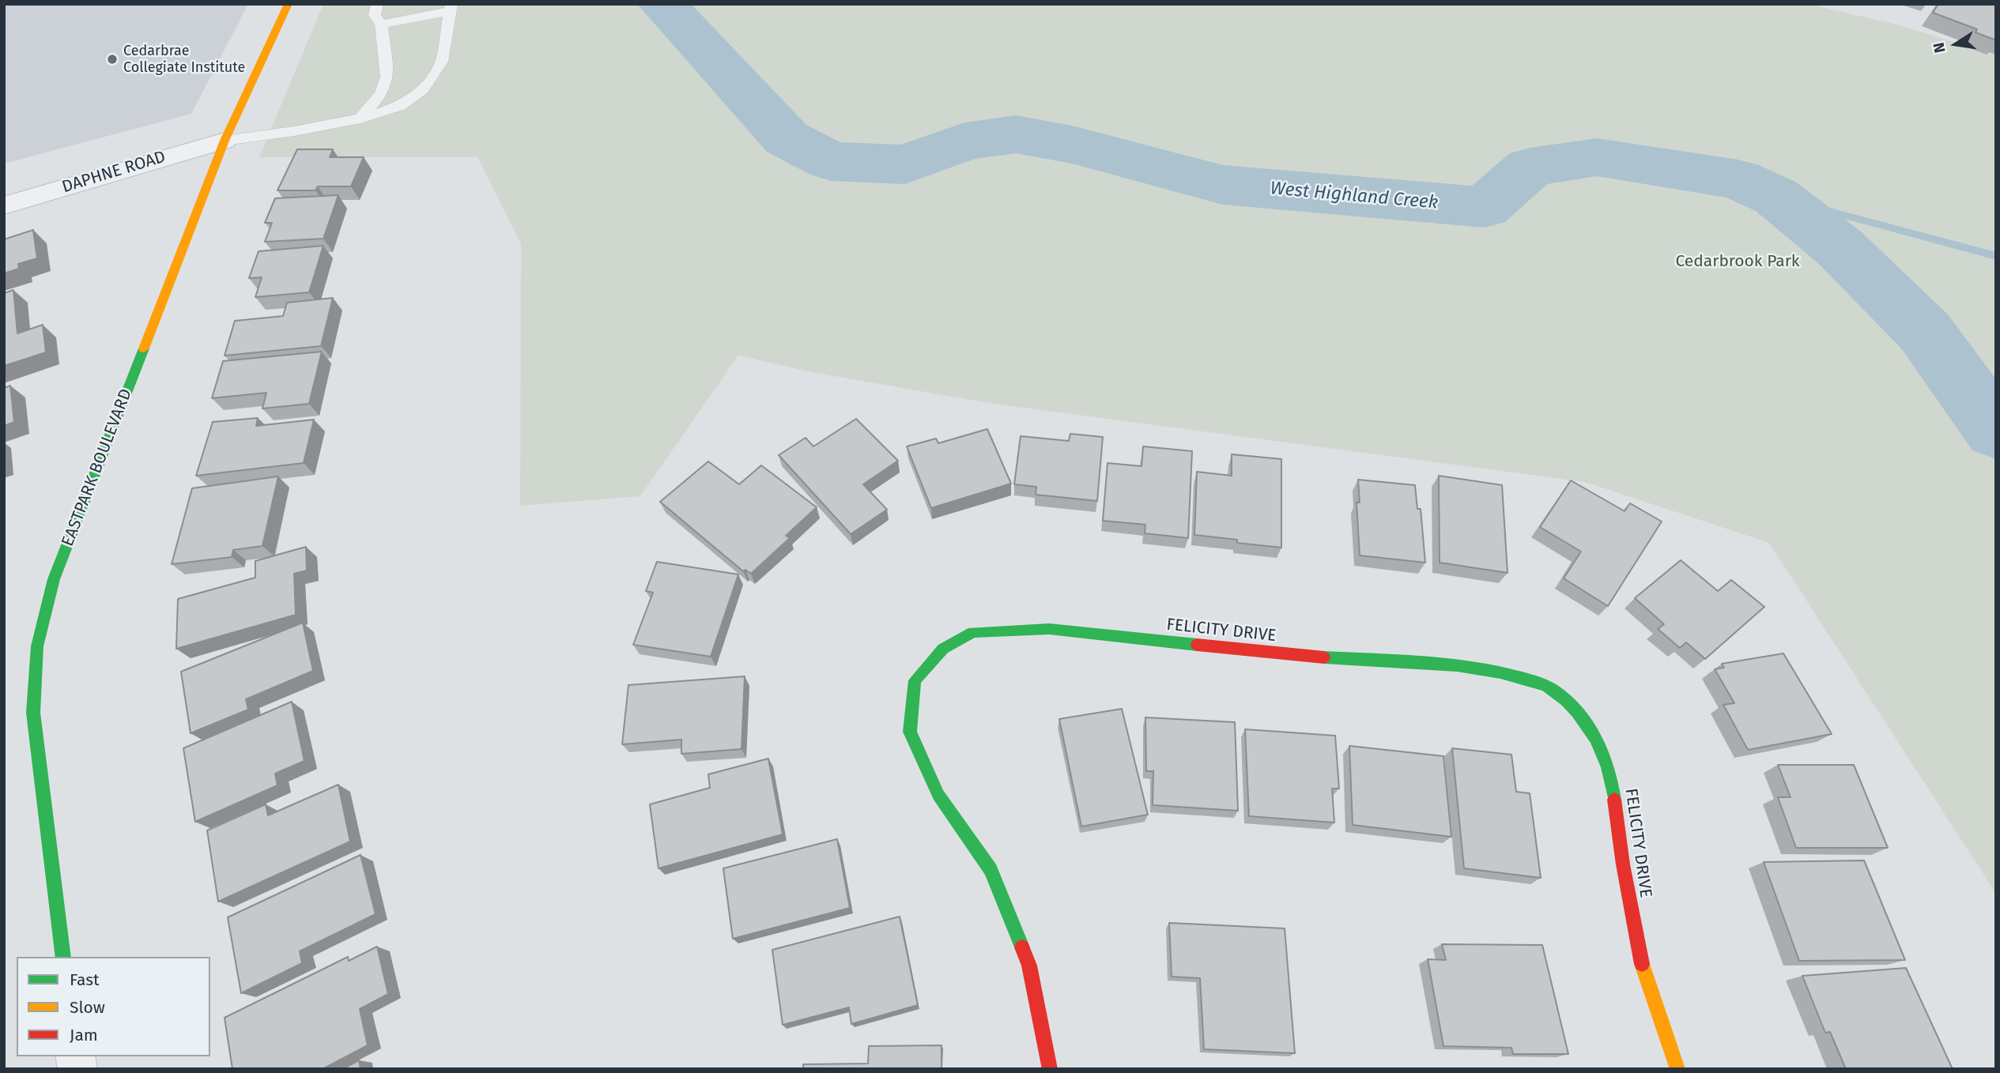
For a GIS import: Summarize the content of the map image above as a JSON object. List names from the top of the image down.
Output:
{
  "streets": {
    "street": ["DAPHNE ROAD", "EASTPARK BOULEVARD", "FELICITY DRIVE"]
  },
  "crossings": [
    ["DAPHNE ROAD", "EASTPARK BOULEVARD"]
  ],
  "water": ["West Highland Creek"],
  "parks": ["Cedarbrook Park"],
  "places": ["Cedarbrae Collegiate Institute"],
  "legend": ["Fast", "Slow", "Jam"],
  "north": "left"
}
